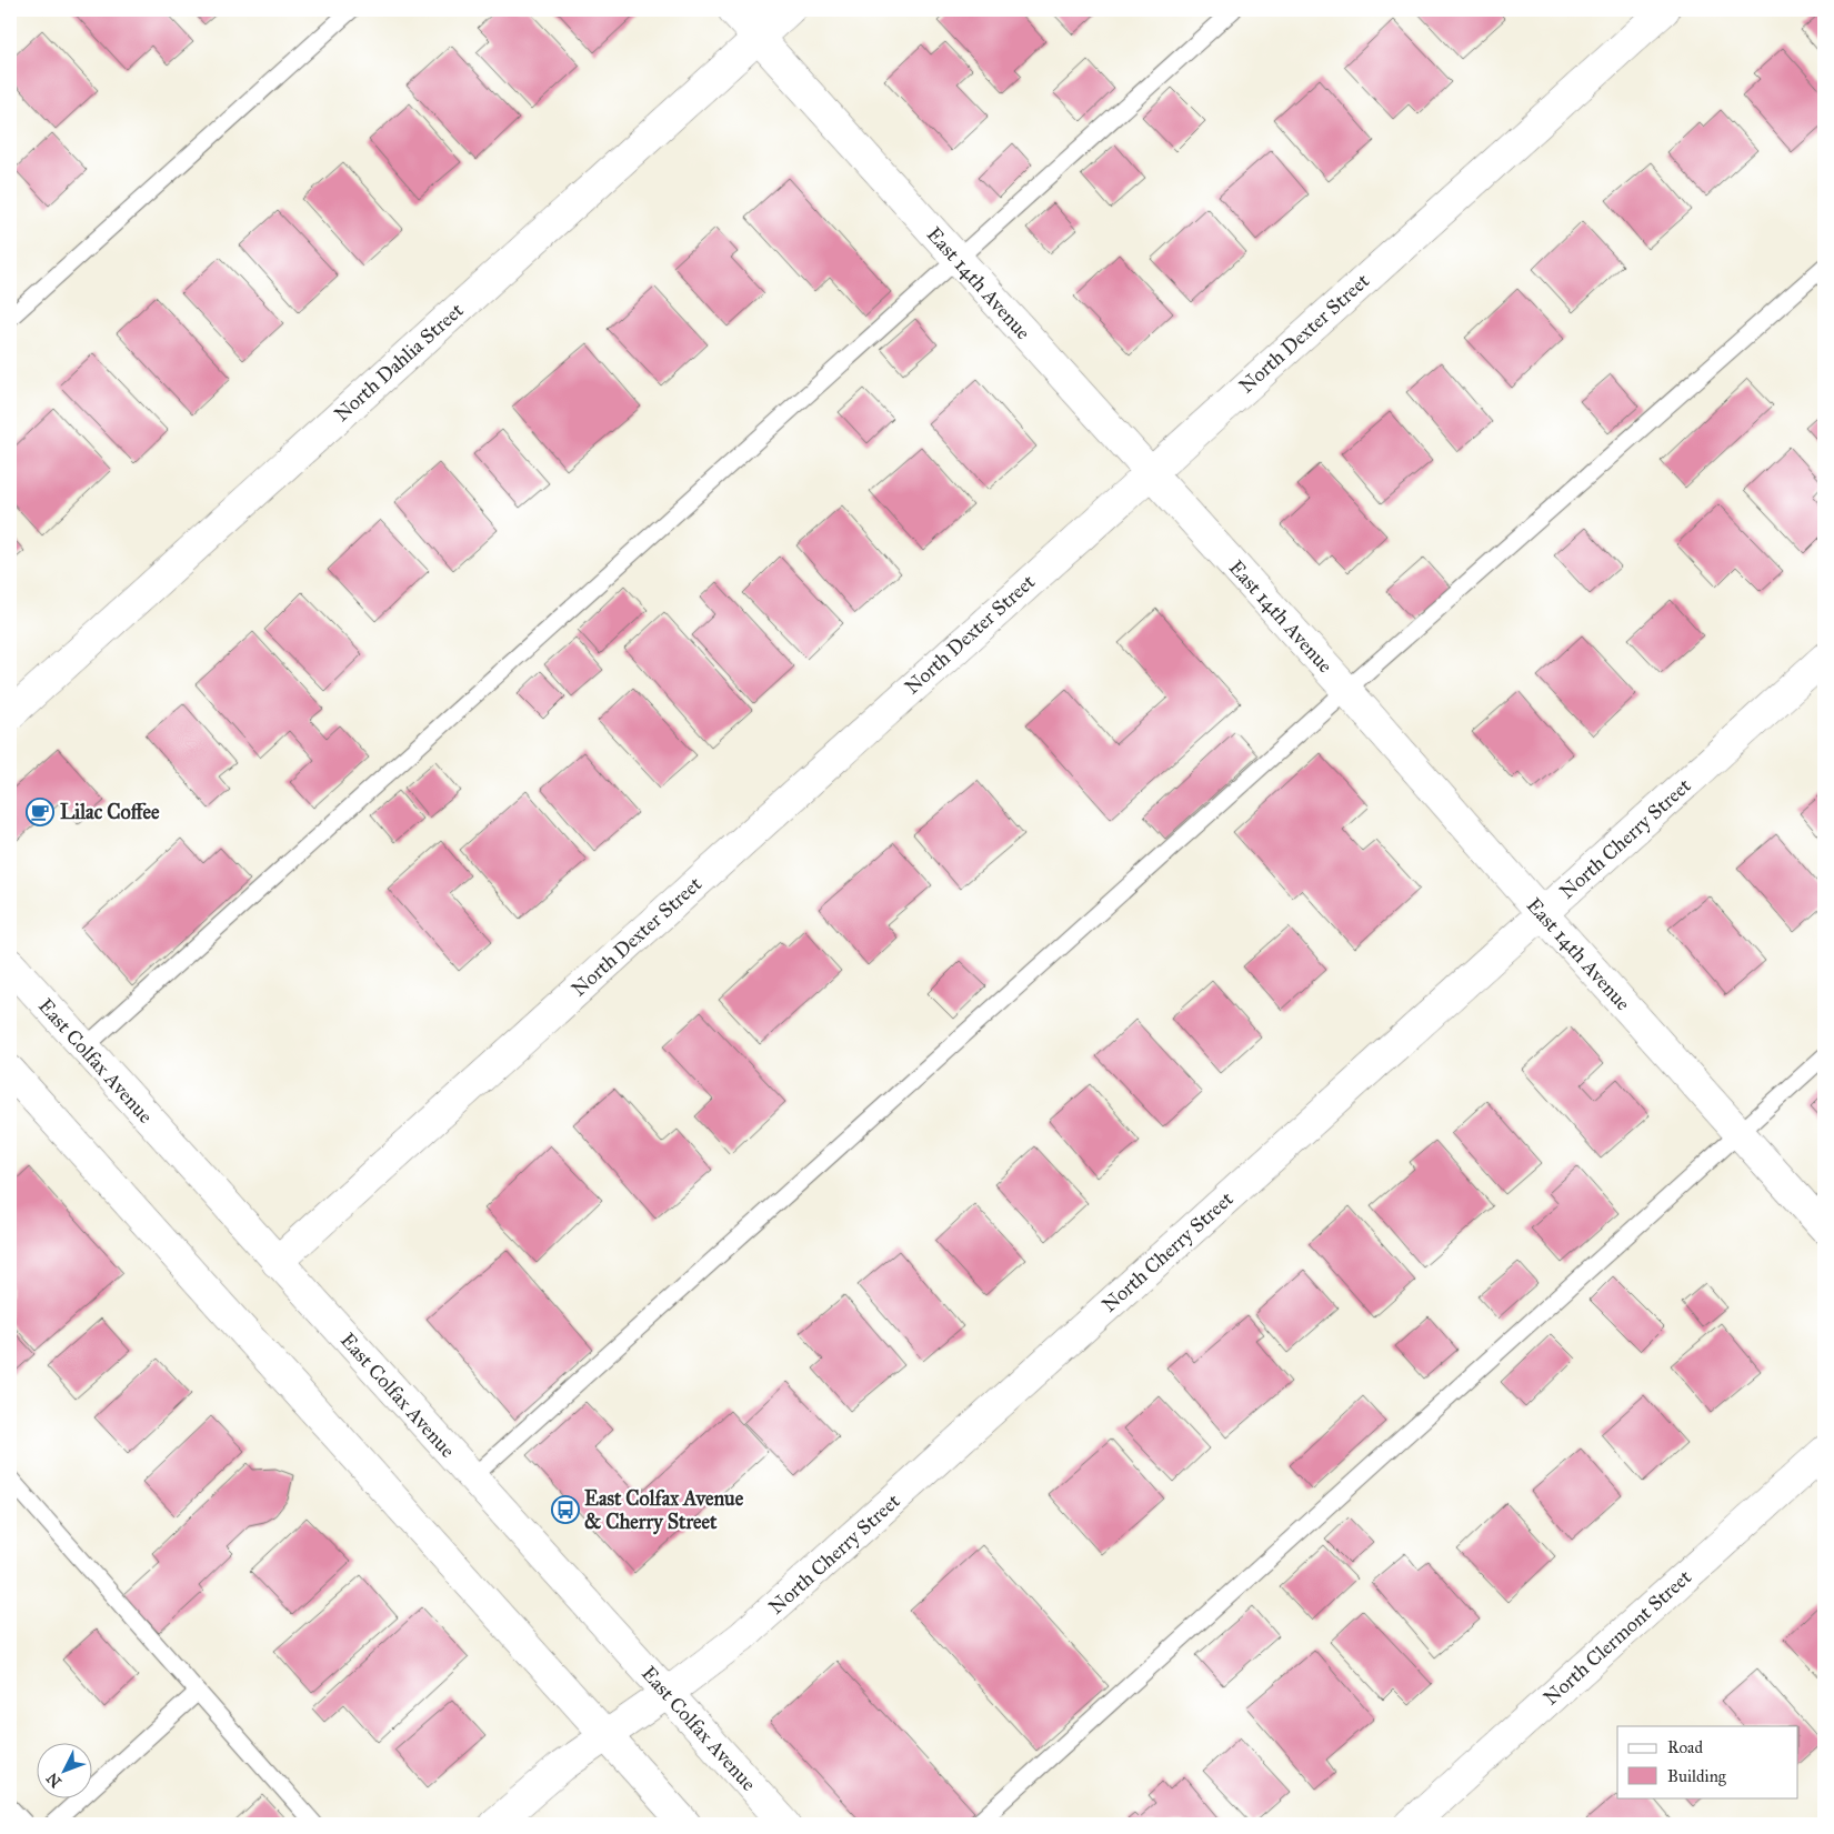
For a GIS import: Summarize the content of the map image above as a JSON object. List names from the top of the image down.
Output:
{
  "streets": {
    "street": [
      "East 14th Avenue",
      "North Dexter Street",
      "North Dahlia Street",
      "North Cherry Street",
      "East Colfax Avenue",
      "North Clermont Street"
    ]
  },
  "crossings": [
    ["East 14th Avenue", "North Dexter Street"],
    ["East 14th Avenue", "North Dahlia Street"],
    ["East 14th Avenue", "North Cherry Street"],
    ["North Dexter Street", "East Colfax Avenue"],
    ["North Cherry Street", "East Colfax Avenue"]
  ],
  "places": {
    "cafe": ["Lilac Coffee"],
    "bus stop": ["East Colfax Avenue & Cherry Street"]
  },
  "legend": ["Road", "Building"],
  "north": "bottom left"
}
